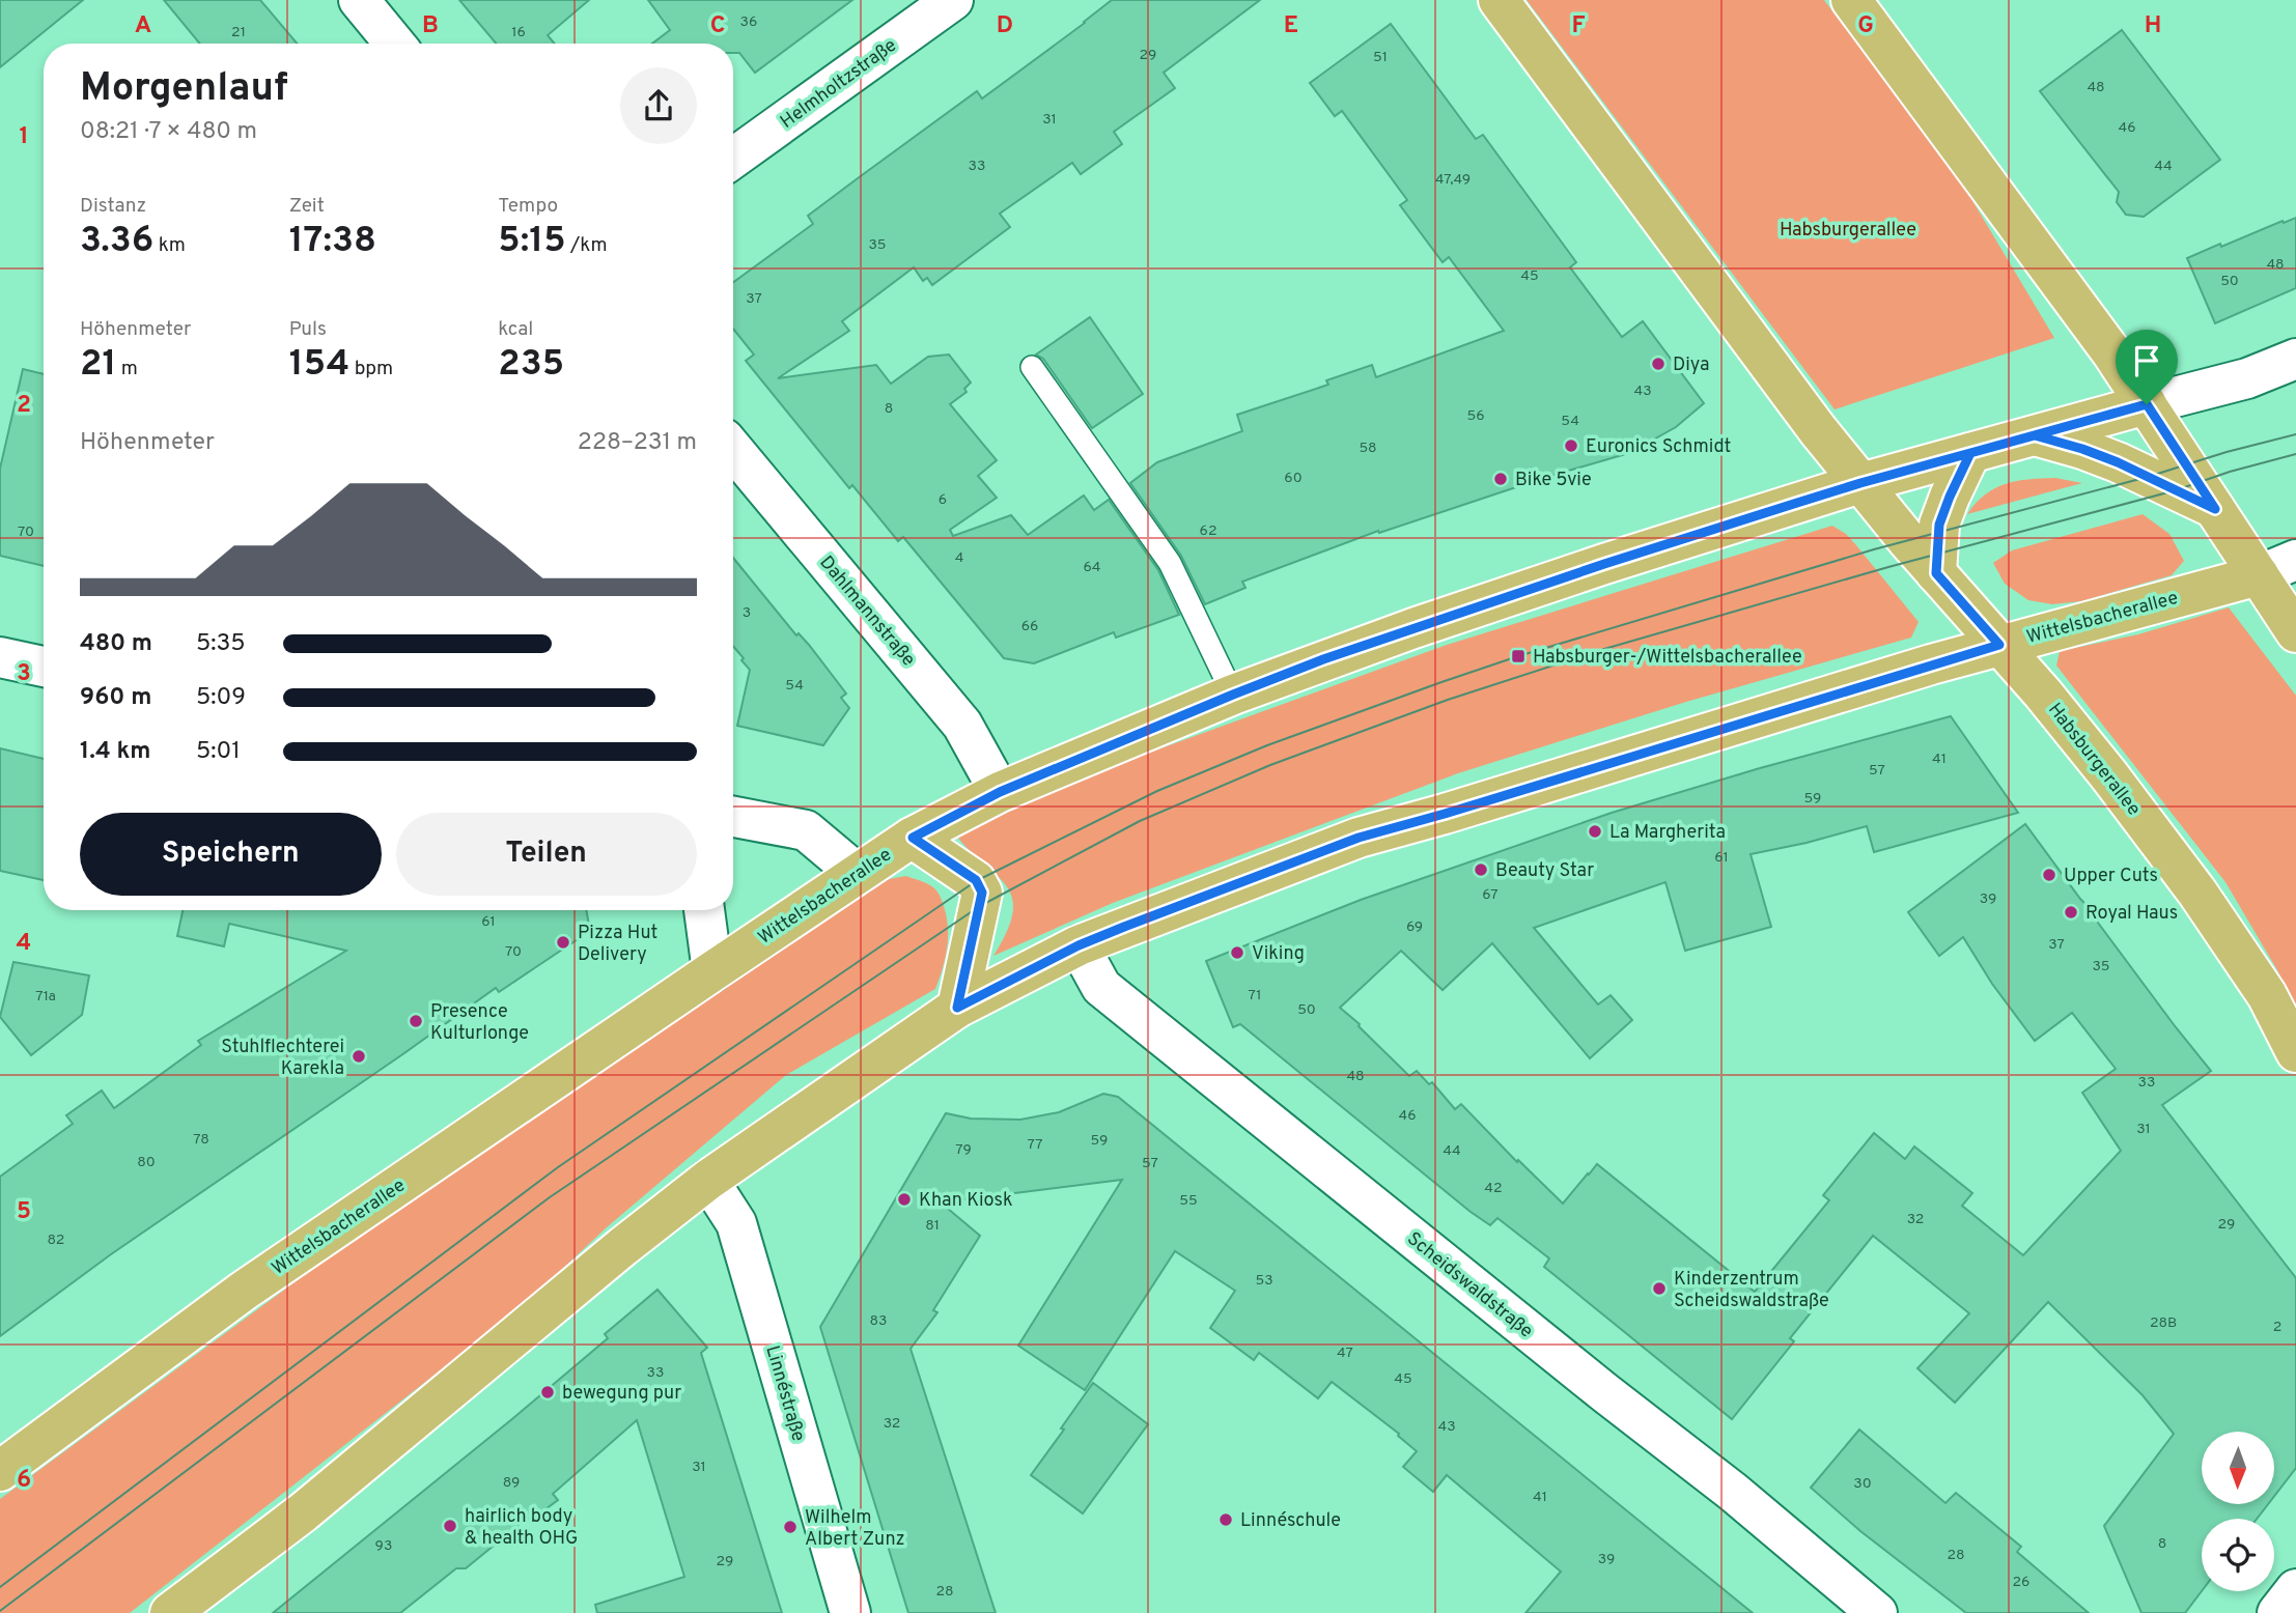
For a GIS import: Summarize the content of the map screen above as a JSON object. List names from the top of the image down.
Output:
{
  "streets": {
    "main road": ["Wittelsbacherallee", "Habsburgerallee"],
    "street": [
      "Helmholtzstraße",
      "Dahlmannstraße",
      "Scheidswaldstraße",
      "Linnéstraße"
    ]
  },
  "crossings": [
    ["Dahlmannstraße", "Wittelsbacherallee"],
    ["Wittelsbacherallee", "Habsburgerallee"],
    ["Wittelsbacherallee", "Scheidswaldstraße"],
    ["Wittelsbacherallee", "Linnéstraße"]
  ],
  "parks": ["Habsburgerallee"],
  "places": {
    "other": [
      "Diya",
      "Euronics Schmidt",
      "Bike 5vie",
      "La Margherita",
      "Beauty Star",
      "Upper Cuts",
      "Royal Haus",
      "Pizza Hut Delivery",
      "Viking",
      "Presence Kulturlonge",
      "Stuhlflechterei Karekla",
      "Khan Kiosk",
      "Kinderzentrum Scheidswaldstraße",
      "bewegung pur",
      "Linnéschule",
      "hairlich body & health OHG",
      "Wilhelm Albert Zunz"
    ],
    "transit": ["Habsburger-/Wittelsbacherallee"]
  },
  "house_numbers": [
    "36",
    "21",
    "16",
    "29",
    "51",
    "48",
    "31",
    "46",
    "33",
    "44",
    "47,49",
    "35",
    "48",
    "45",
    "50",
    "37",
    "43",
    "8",
    "56",
    "54",
    "58",
    "60",
    "6",
    "62",
    "70",
    "4",
    "64",
    "3",
    "66",
    "54",
    "41",
    "57",
    "59",
    "61",
    "67",
    "39",
    "61",
    "69",
    "37",
    "70",
    "35",
    "71",
    "71a",
    "50",
    "48",
    "33",
    "46",
    "31",
    "78",
    "59",
    "77",
    "79",
    "44",
    "80",
    "57",
    "42",
    "55",
    "32",
    "29",
    "81",
    "82",
    "53",
    "83",
    "28B",
    "2",
    "47",
    "33",
    "45",
    "32",
    "43",
    "31",
    "89",
    "30",
    "41",
    "8",
    "93",
    "28",
    "39",
    "29",
    "26",
    "28"
  ],
  "north": "bottom",
  "page": {
    "heading": ["Morgenlauf", "08:21 · 7 × 480 m"],
    "stats": [
      ["Distanz", "3.36 km"],
      ["Zeit", "17:38"],
      ["Tempo", "5:15 /km"],
      ["Höhenmeter", "21 m"],
      ["Puls", "154 bpm"],
      ["kcal", "235"]
    ],
    "chart": ["Höhenmeter", "228–231 m"],
    "list": [
      {
        "name": "480 m",
        "note": "5:35"
      },
      {
        "name": "960 m",
        "note": "5:09"
      },
      {
        "name": "1.4 km",
        "note": "5:01"
      }
    ],
    "buttons": ["Speichern", "Teilen"]
  },
  "grid": {
    "columns": [
      "A",
      "B",
      "C",
      "D",
      "E",
      "F",
      "G",
      "H"
    ],
    "rows": [
      "1",
      "2",
      "3",
      "4",
      "5",
      "6"
    ]
  }
}
